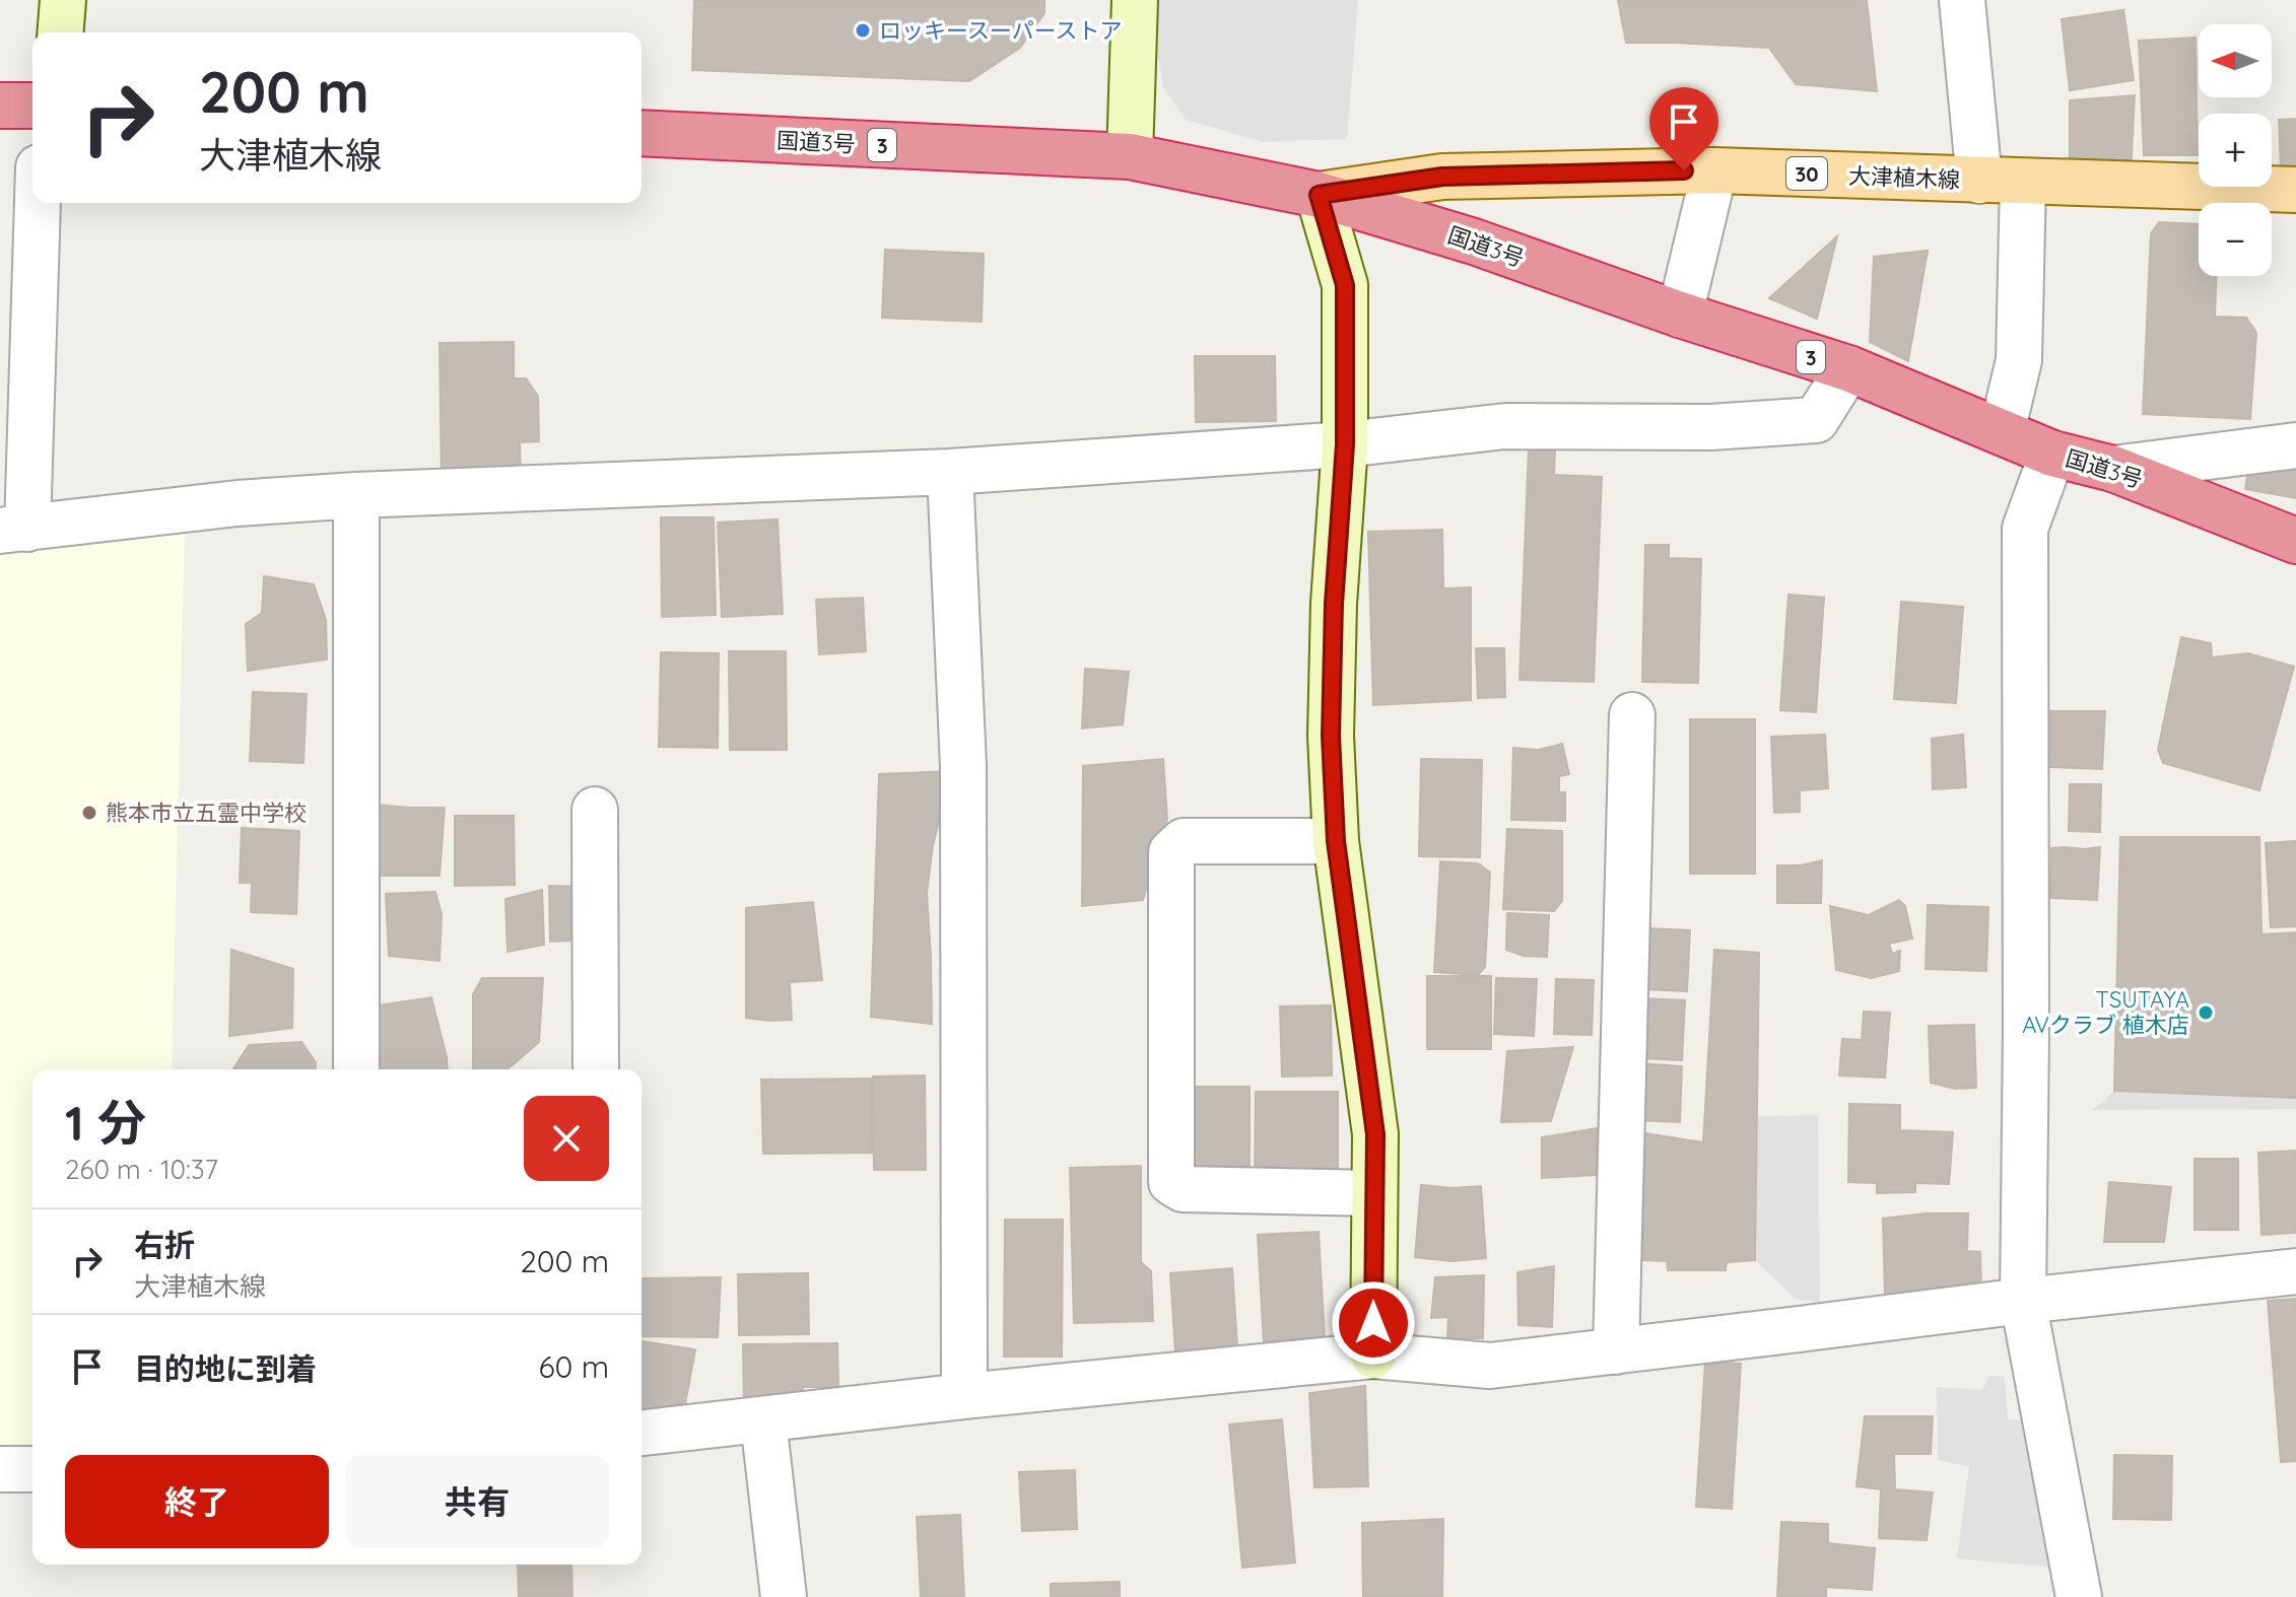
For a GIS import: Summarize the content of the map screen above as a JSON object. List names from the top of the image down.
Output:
{
  "streets": {
    "highway": ["国道3号", "3"],
    "main road": ["30", "大津植木線"]
  },
  "crossings": [
    ["国道3号", "大津植木線"]
  ],
  "places": ["ロッキースーパーストア", "熊本市立五霊中学校", "TSUTAYA AVクラブ 植木店"],
  "north": "left",
  "page": {
    "map_buttons": ["+", "−"],
    "turn": ["200 m", "大津植木線"],
    "heading": ["1 分", "260 m · 10:37"],
    "list": [
      {
        "name": "右折",
        "note": "大津植木線",
        "value": "200 m"
      },
      {
        "name": "目的地に到着",
        "value": "60 m"
      }
    ],
    "buttons": ["終了", "共有"]
  }
}
